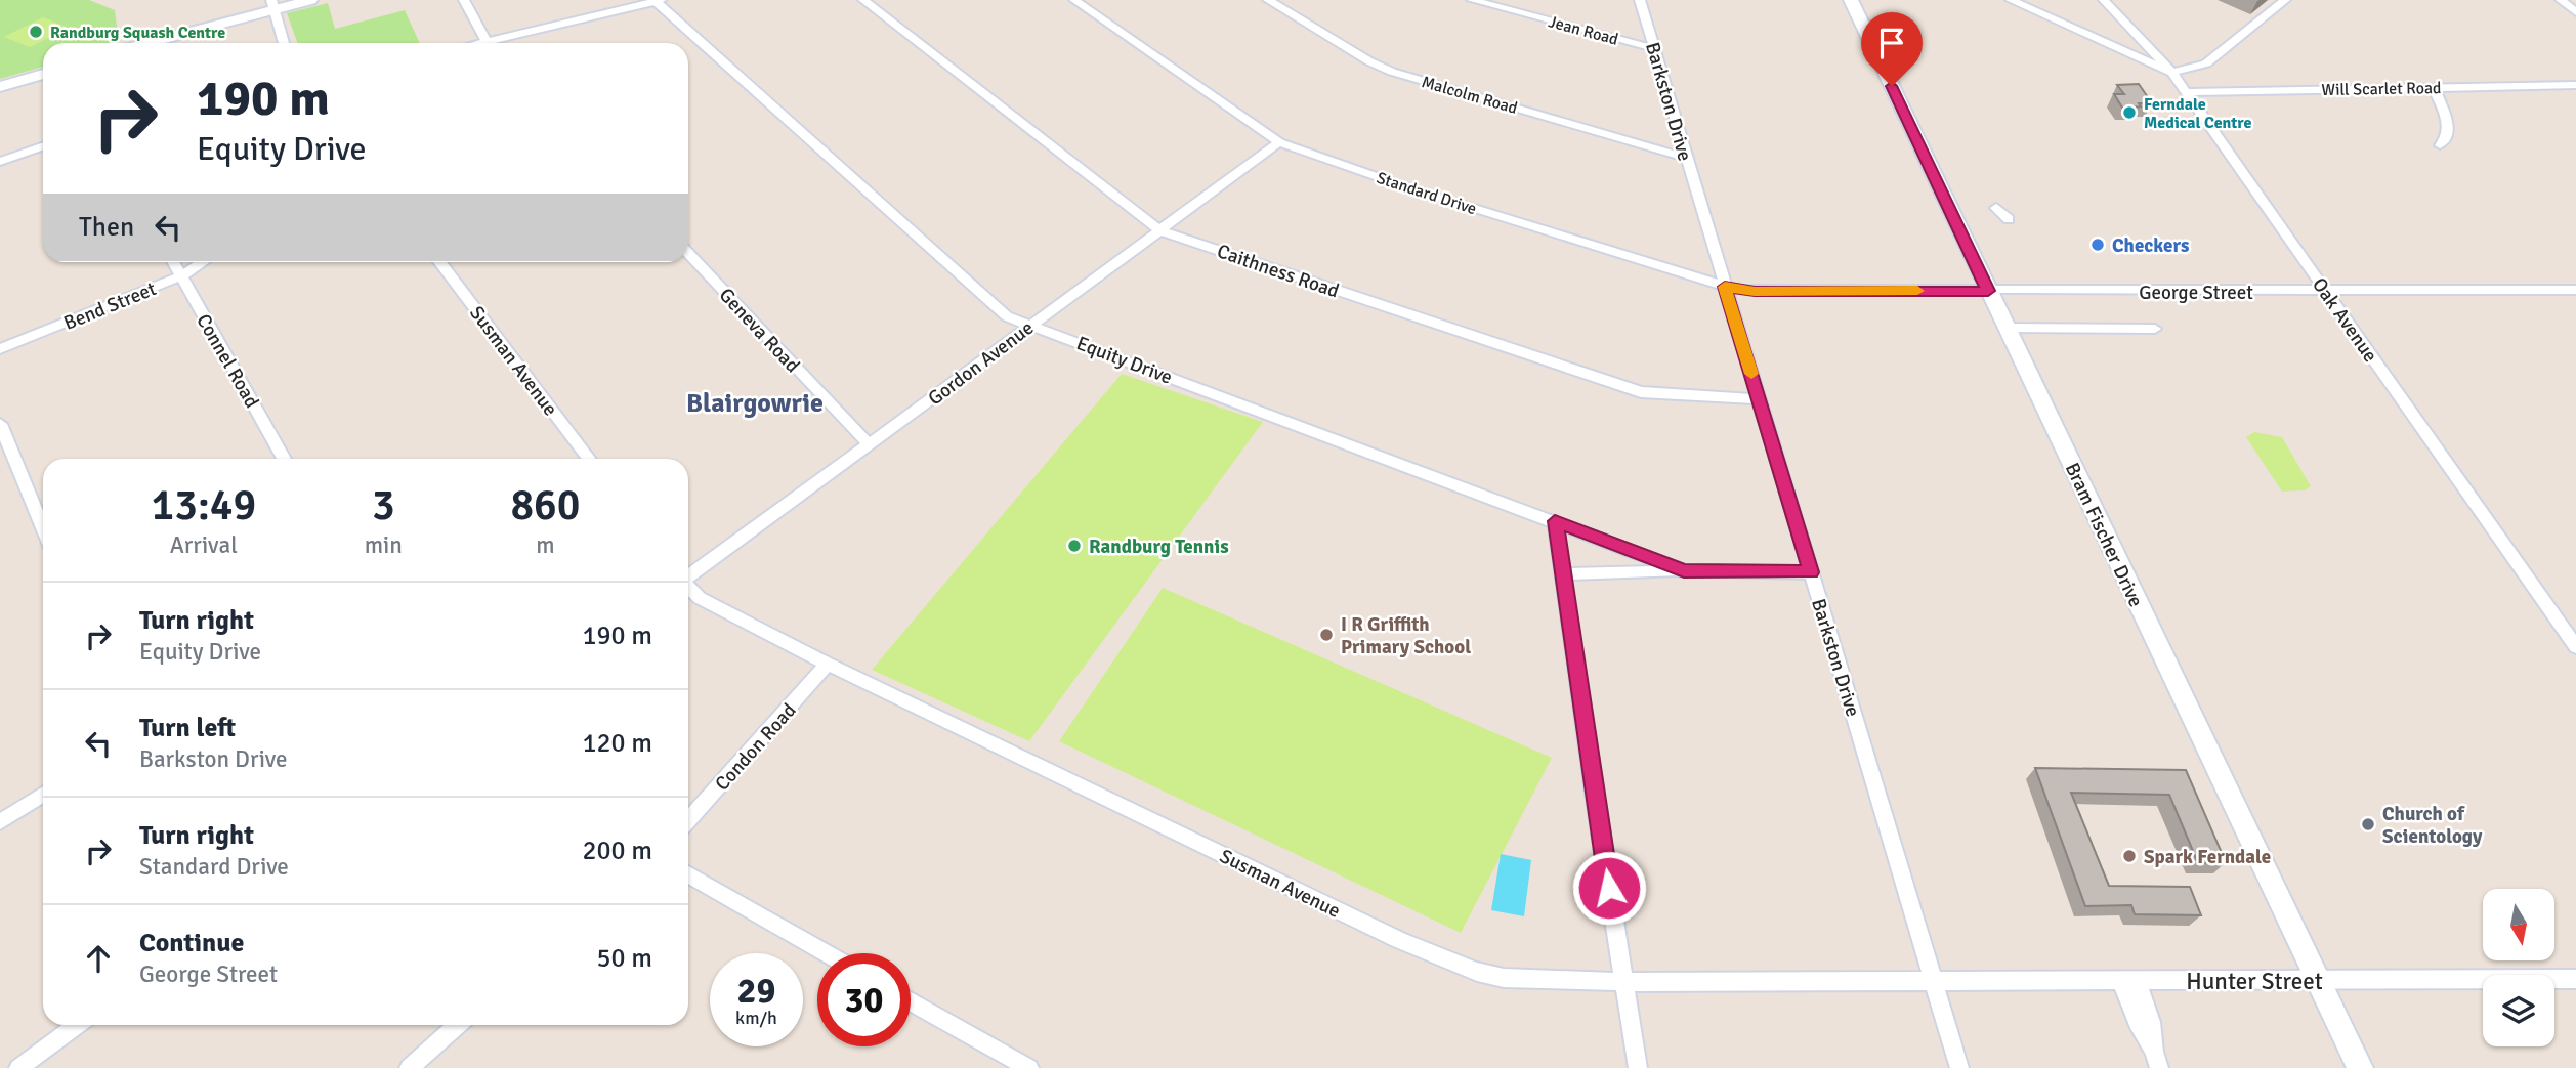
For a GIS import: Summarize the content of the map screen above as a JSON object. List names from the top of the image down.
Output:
{
  "streets": {
    "main road": ["Bram Fischer Drive"],
    "street": [
      "Jean Road",
      "Will Scarlet Road",
      "Malcolm Road",
      "Barkston Drive",
      "Standard Drive",
      "Caithness Road",
      "George Street",
      "Bend Street",
      "Oak Avenue",
      "Geneva Road",
      "Equity Drive",
      "Connel Road",
      "Susman Avenue",
      "Gordon Avenue",
      "Condon Road",
      "Hunter Street"
    ]
  },
  "crossings": [
    ["Jean Road", "Barkston Drive"],
    ["Will Scarlet Road", "Oak Avenue"],
    ["Malcolm Road", "Barkston Drive"],
    ["Barkston Drive", "Standard Drive"],
    ["Barkston Drive", "Caithness Road"],
    ["Barkston Drive", "Equity Drive"],
    ["Barkston Drive", "Susman Avenue"],
    ["Barkston Drive", "Hunter Street"],
    ["Standard Drive", "George Street"],
    ["Standard Drive", "Gordon Avenue"],
    ["Caithness Road", "Gordon Avenue"],
    ["George Street", "Oak Avenue"],
    ["George Street", "Bram Fischer Drive"],
    ["Bend Street", "Connel Road"],
    ["Geneva Road", "Gordon Avenue"],
    ["Equity Drive", "Gordon Avenue"],
    ["Susman Avenue", "Condon Road"],
    ["Susman Avenue", "Hunter Street"],
    ["Bram Fischer Drive", "Hunter Street"]
  ],
  "districts": ["Blairgowrie"],
  "places": [
    "Randburg Squash Centre",
    "Ferndale Medical Centre",
    "Checkers",
    "Randburg Tennis",
    "I R Griffith Primary School",
    "Church of Scientology",
    "Spark Ferndale"
  ],
  "north": "bottom",
  "page": {
    "turn": ["190 m", "Equity Drive"],
    "then": "Then",
    "eta": [
      "13:49",
      "Arrival",
      "3",
      "min",
      "860",
      "m"
    ],
    "list": [
      {
        "name": "Turn right",
        "note": "Equity Drive",
        "value": "190 m"
      },
      {
        "name": "Turn left",
        "note": "Barkston Drive",
        "value": "120 m"
      },
      {
        "name": "Turn right",
        "note": "Standard Drive",
        "value": "200 m"
      },
      {
        "name": "Continue",
        "note": "George Street",
        "value": "50 m"
      }
    ],
    "speed": "29 km/h",
    "limit": "30"
  }
}
